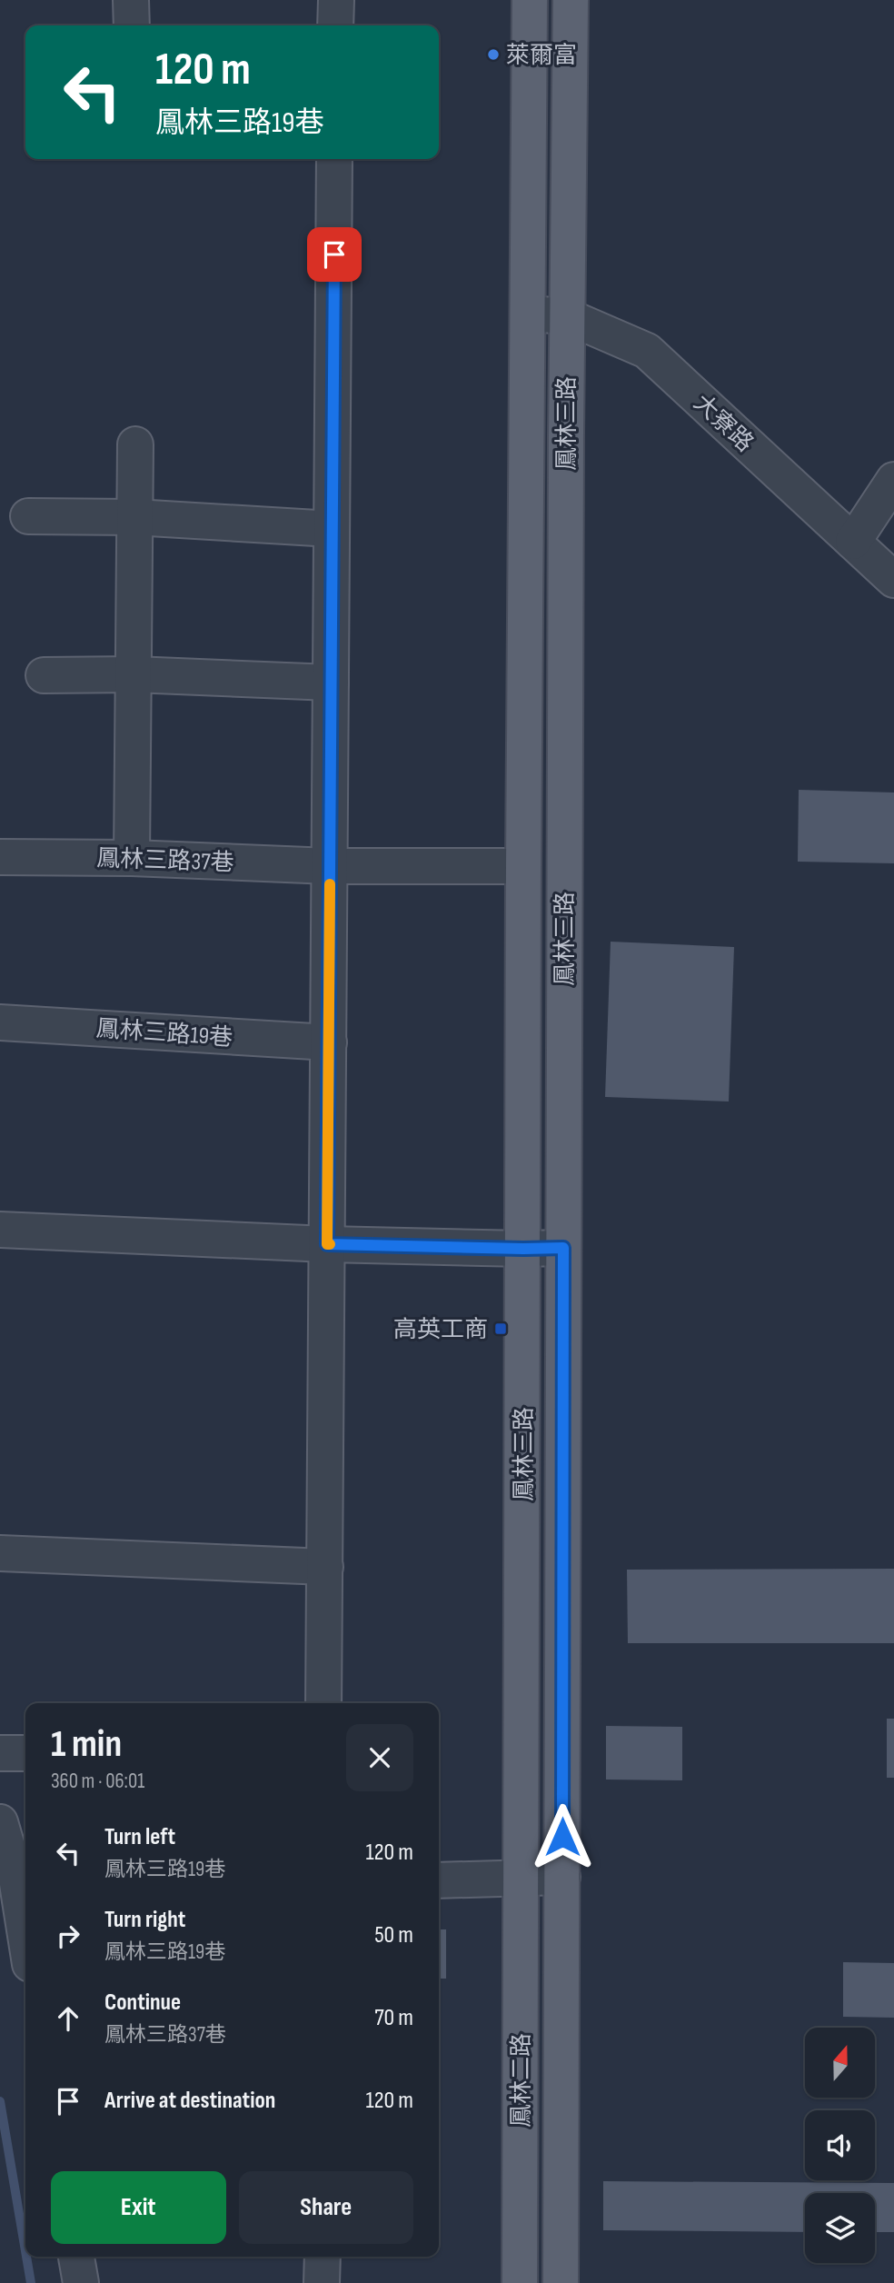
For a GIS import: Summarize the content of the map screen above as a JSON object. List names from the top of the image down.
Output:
{
  "streets": {
    "main road": ["鳳林三路", "鳳林二路"],
    "street": ["大寮路", "鳳林三路37巷", "鳳林三路19巷"]
  },
  "crossings": [
    ["大寮路", "鳳林三路"],
    ["鳳林三路", "鳳林三路37巷"],
    ["鳳林三路", "鳳林二路"]
  ],
  "places": {
    "other": ["萊爾富"],
    "transit": ["高英工商"]
  },
  "north": "top",
  "page": {
    "turn": ["120 m", "鳳林三路19巷"],
    "heading": ["1 min", "360 m · 06:01"],
    "list": [
      {
        "name": "Turn left",
        "note": "鳳林三路19巷",
        "value": "120 m"
      },
      {
        "name": "Turn right",
        "note": "鳳林三路19巷",
        "value": "50 m"
      },
      {
        "name": "Continue",
        "note": "鳳林三路37巷",
        "value": "70 m"
      },
      {
        "name": "Arrive at destination",
        "value": "120 m"
      }
    ],
    "buttons": ["Exit", "Share"]
  }
}
